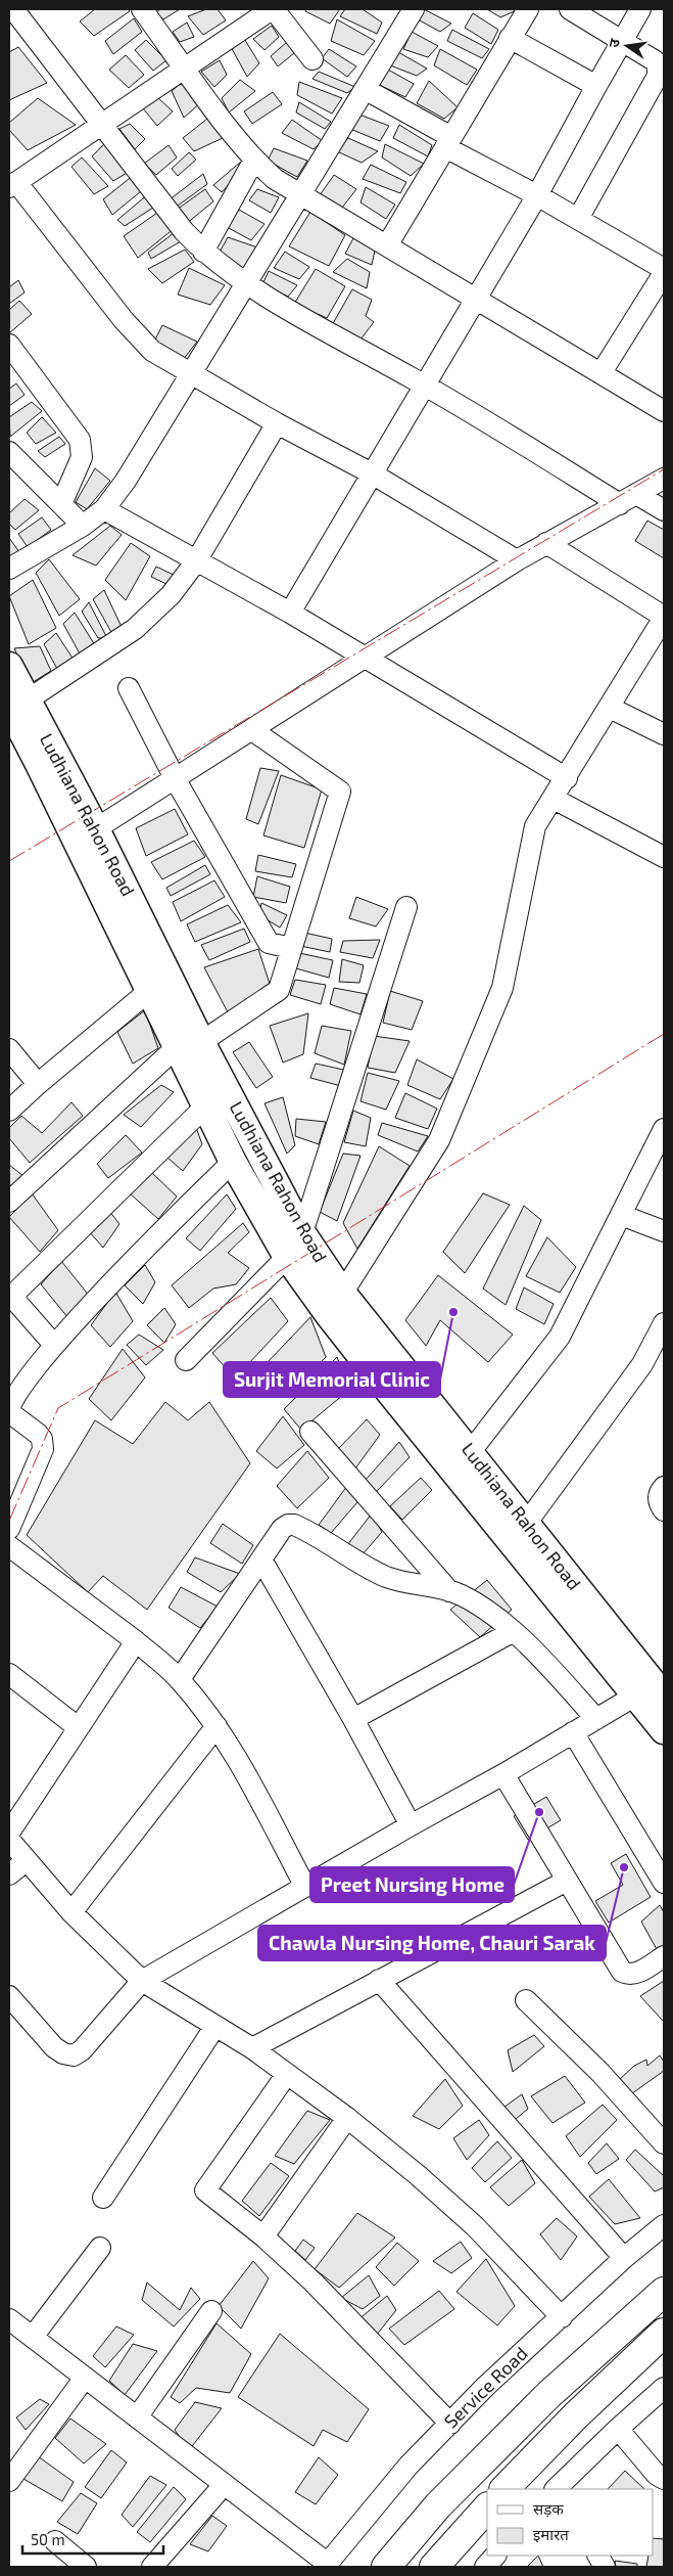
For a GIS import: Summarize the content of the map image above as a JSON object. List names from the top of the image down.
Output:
{
  "streets": {
    "main road": ["Ludhiana Rahon Road"],
    "street": ["Service Road"]
  },
  "places": ["Surjit Memorial Clinic", "Preet Nursing Home", "Chawla Nursing Home, Chauri Sarak"],
  "legend": ["सड़क", "इमारत"],
  "scale_bar": "50 m",
  "north": "left"
}
